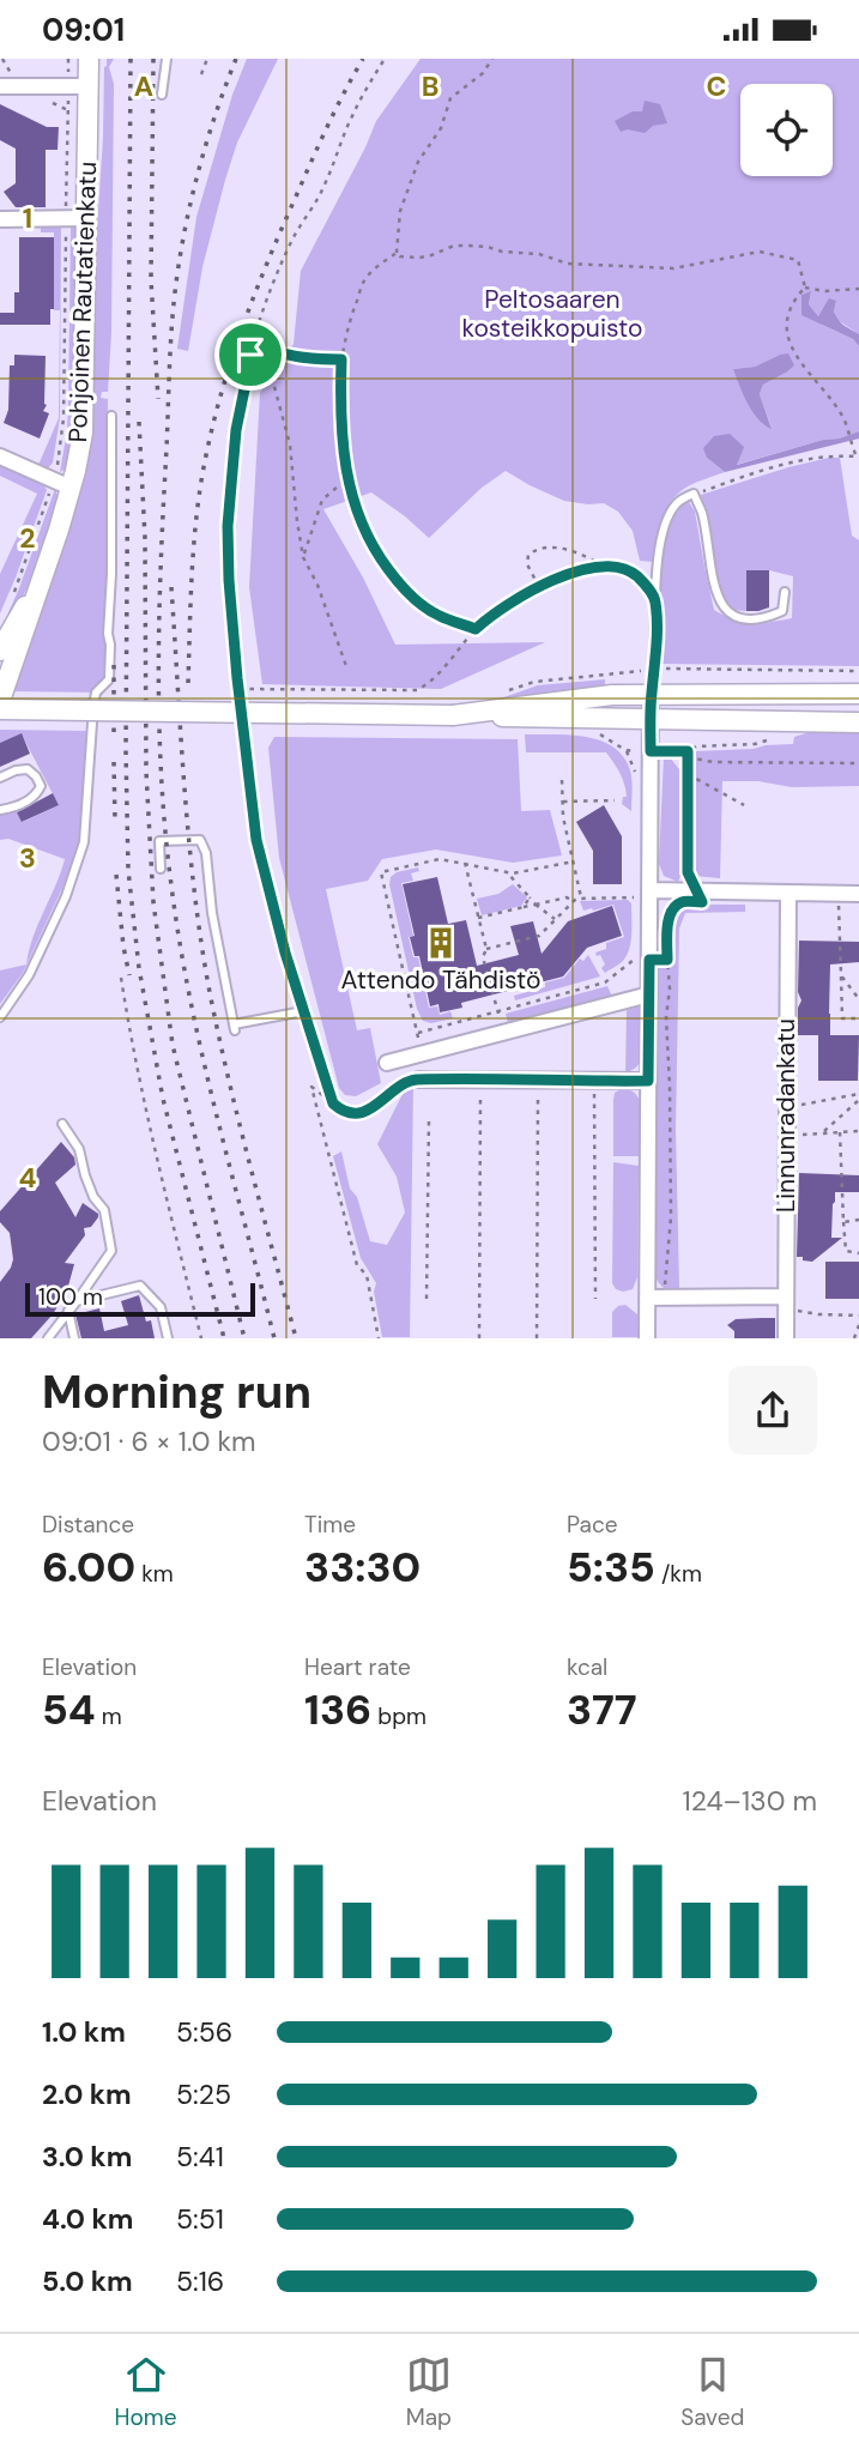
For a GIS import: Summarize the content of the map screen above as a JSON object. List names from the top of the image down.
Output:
{
  "streets": {
    "street": ["Pohjoinen Rautatienkatu", "Linnunradankatu"]
  },
  "parks": ["Peltosaaren kosteikkopuisto"],
  "places": {
    "building": ["Attendo Tähdistö"]
  },
  "scale_bar": "100 m",
  "page": {
    "status": "09:01",
    "scale": "100 m",
    "heading": ["Morning run", "09:01 · 6 × 1.0 km"],
    "stats": [
      ["Distance", "6.00 km"],
      ["Time", "33:30"],
      ["Pace", "5:35 /km"],
      ["Elevation", "54 m"],
      ["Heart rate", "136 bpm"],
      ["kcal", "377"]
    ],
    "chart": ["Elevation", "124–130 m"],
    "list": [
      {
        "name": "1.0 km",
        "note": "5:56"
      },
      {
        "name": "2.0 km",
        "note": "5:25"
      },
      {
        "name": "3.0 km",
        "note": "5:41"
      },
      {
        "name": "4.0 km",
        "note": "5:51"
      },
      {
        "name": "5.0 km",
        "note": "5:16"
      }
    ],
    "tabs": ["Home", "Map", "Saved"]
  },
  "grid": {
    "columns": ["A", "B", "C"],
    "rows": [
      "1",
      "2",
      "3",
      "4"
    ]
  }
}
